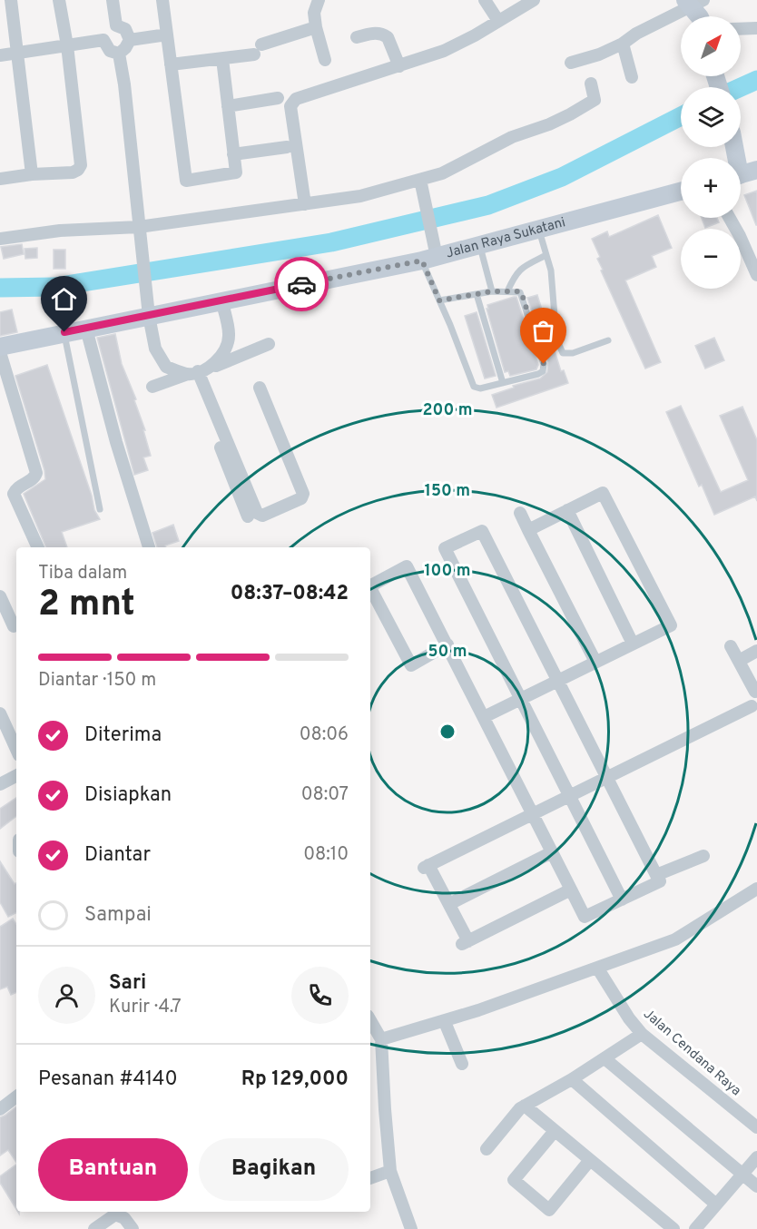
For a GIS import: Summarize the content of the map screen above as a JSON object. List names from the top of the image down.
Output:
{
  "streets": {
    "main road": ["Jalan Raya Sukatani"],
    "street": ["Jalan Cendana Raya"]
  },
  "north": "top right",
  "page": {
    "map_buttons": ["+", "−"],
    "heading": ["2 mnt", "Tiba dalam", "08:37–08:42"],
    "panel": [
      "Sari",
      "Kurir · 4.7",
      "Pesanan #4140",
      "Rp 129,000"
    ],
    "bar": "Diantar · 150 m",
    "list": [
      ["Diterima", "08:06"],
      ["Disiapkan", "08:07"],
      ["Diantar", "08:10"],
      "Sampai"
    ],
    "buttons": ["Bantuan", "Bagikan"]
  },
  "rings": [
    "200 m",
    "150 m",
    "100 m",
    "50 m"
  ]
}
